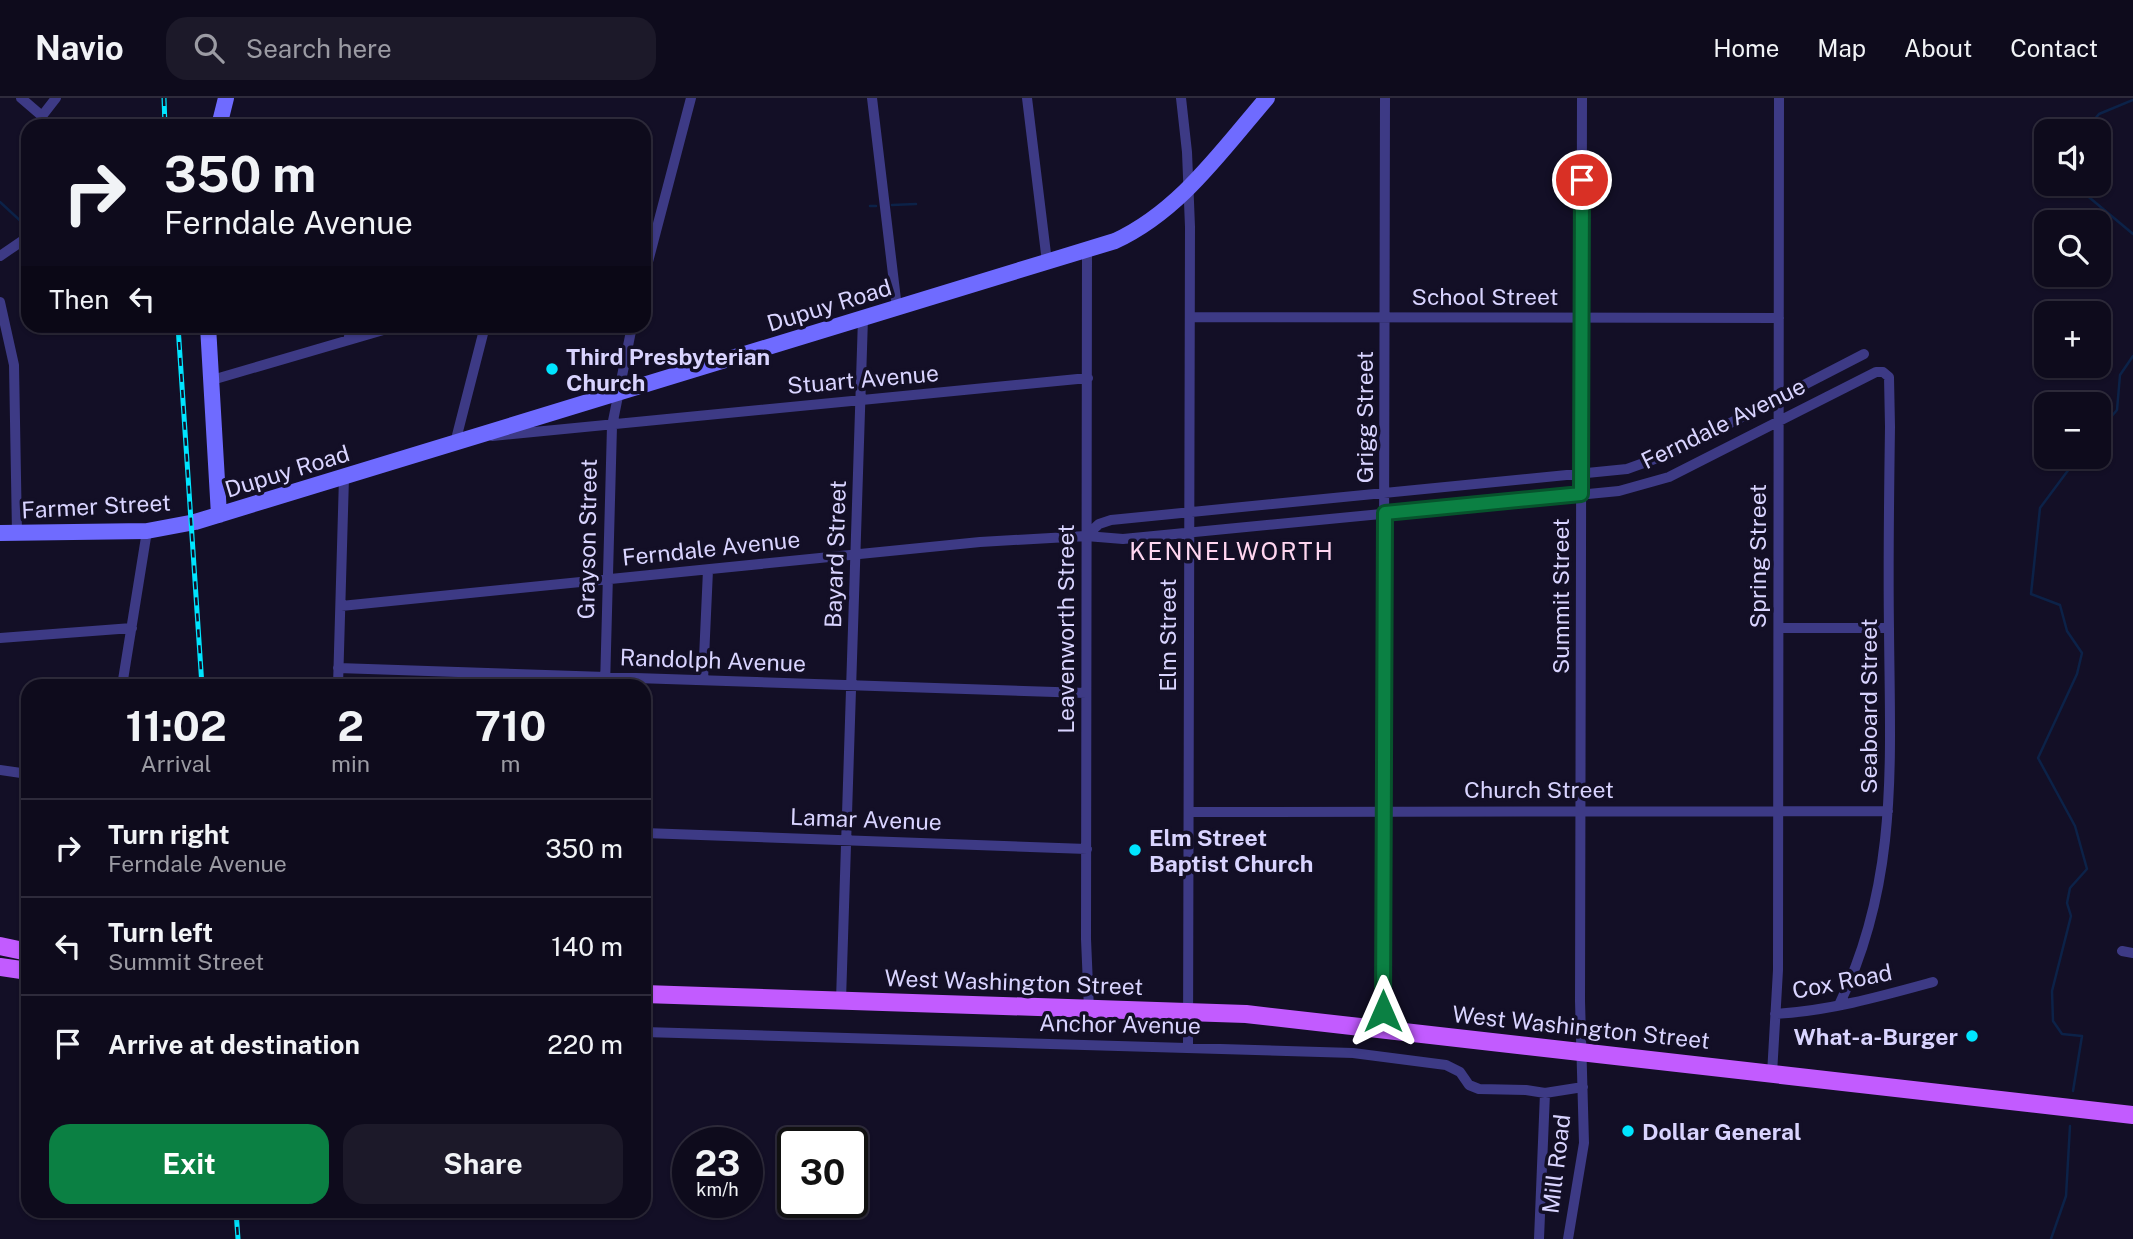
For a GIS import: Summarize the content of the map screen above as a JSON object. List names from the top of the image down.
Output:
{
  "streets": {
    "main road": ["West Washington Street"],
    "street": [
      "School Street",
      "Dupuy Road",
      "Stuart Avenue",
      "Grigg Street",
      "Ferndale Avenue",
      "Farmer Street",
      "Grayson Street",
      "Bayard Street",
      "Spring Street",
      "Summit Street",
      "Leavenworth Street",
      "Elm Street",
      "Randolph Avenue",
      "Seaboard Street",
      "Church Street",
      "Lamar Avenue",
      "Cox Road",
      "Anchor Avenue",
      "Mill Road"
    ]
  },
  "crossings": [
    ["School Street", "Grigg Street"],
    ["School Street", "Spring Street"],
    ["School Street", "Summit Street"],
    ["School Street", "Elm Street"],
    ["Dupuy Road", "Stuart Avenue"],
    ["Dupuy Road", "Farmer Street"],
    ["Dupuy Road", "Grayson Street"],
    ["Dupuy Road", "Bayard Street"],
    ["Dupuy Road", "Leavenworth Street"],
    ["Dupuy Road", "Elm Street"],
    ["Stuart Avenue", "Grayson Street"],
    ["Stuart Avenue", "Bayard Street"],
    ["Stuart Avenue", "Leavenworth Street"],
    ["Grigg Street", "Ferndale Avenue"],
    ["Grigg Street", "Church Street"],
    ["Grigg Street", "West Washington Street"],
    ["Ferndale Avenue", "Grayson Street"],
    ["Ferndale Avenue", "Bayard Street"],
    ["Ferndale Avenue", "Spring Street"],
    ["Ferndale Avenue", "Summit Street"],
    ["Ferndale Avenue", "Leavenworth Street"],
    ["Ferndale Avenue", "Elm Street"],
    ["Ferndale Avenue", "Seaboard Street"],
    ["Bayard Street", "Randolph Avenue"],
    ["Bayard Street", "Lamar Avenue"],
    ["Bayard Street", "West Washington Street"],
    ["Spring Street", "Church Street"],
    ["Spring Street", "Cox Road"],
    ["Summit Street", "Church Street"],
    ["Summit Street", "West Washington Street"],
    ["Summit Street", "Mill Road"],
    ["Leavenworth Street", "Randolph Avenue"],
    ["Leavenworth Street", "Lamar Avenue"],
    ["Leavenworth Street", "West Washington Street"],
    ["Elm Street", "Church Street"],
    ["Elm Street", "West Washington Street"],
    ["Elm Street", "Anchor Avenue"],
    ["Seaboard Street", "Church Street"],
    ["Seaboard Street", "Cox Road"],
    ["Cox Road", "West Washington Street"],
    ["West Washington Street", "Mill Road"],
    ["Anchor Avenue", "Mill Road"]
  ],
  "districts": ["KENNELWORTH"],
  "places": [
    "Third Presbyterian Church",
    "Elm Street Baptist Church",
    "What-a-Burger",
    "Dollar General"
  ],
  "page": {
    "header": "Navio",
    "search": "Search here",
    "nav": [
      "Home",
      "Map",
      "About",
      "Contact"
    ],
    "map_buttons": ["+", "−"],
    "turn": ["350 m", "Ferndale Avenue"],
    "then": "Then",
    "eta": [
      "11:02",
      "Arrival",
      "2",
      "min",
      "710",
      "m"
    ],
    "list": [
      {
        "name": "Turn right",
        "note": "Ferndale Avenue",
        "value": "350 m"
      },
      {
        "name": "Turn left",
        "note": "Summit Street",
        "value": "140 m"
      },
      {
        "name": "Arrive at destination",
        "value": "220 m"
      }
    ],
    "buttons": ["Exit", "Share"],
    "speed": "23 km/h",
    "limit": "30"
  }
}
